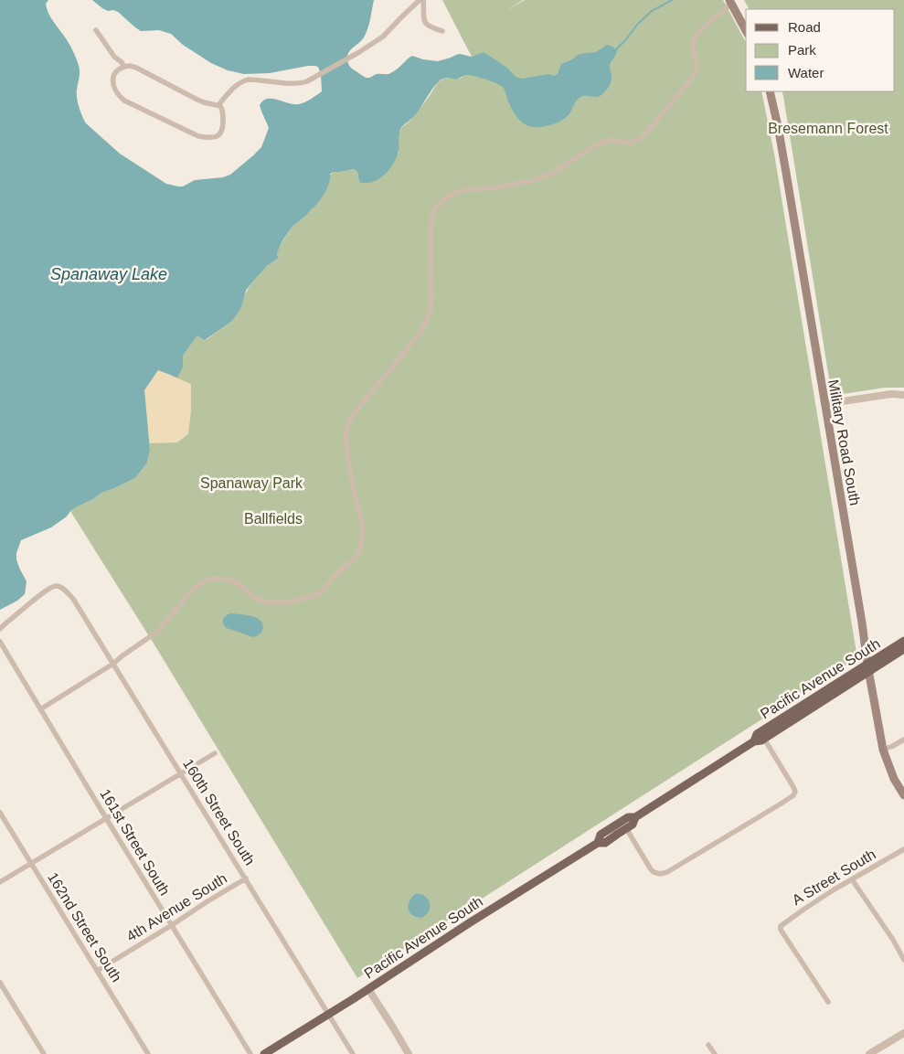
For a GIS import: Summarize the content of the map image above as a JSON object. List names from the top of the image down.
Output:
{
  "streets": {
    "main road": ["Military Road South", "Pacific Avenue South"],
    "street": [
      "160th Street South",
      "161st Street South",
      "A Street South",
      "4th Avenue South",
      "162nd Street South"
    ]
  },
  "crossings": [
    ["Military Road South", "Pacific Avenue South"],
    ["Pacific Avenue South", "160th Street South"],
    ["160th Street South", "4th Avenue South"],
    ["161st Street South", "4th Avenue South"],
    ["4th Avenue South", "162nd Street South"]
  ],
  "water": ["Spanaway Lake"],
  "parks": ["Bresemann Forest", "Spanaway Park", "Ballfields"],
  "legend": ["Road", "Park", "Water"]
}
